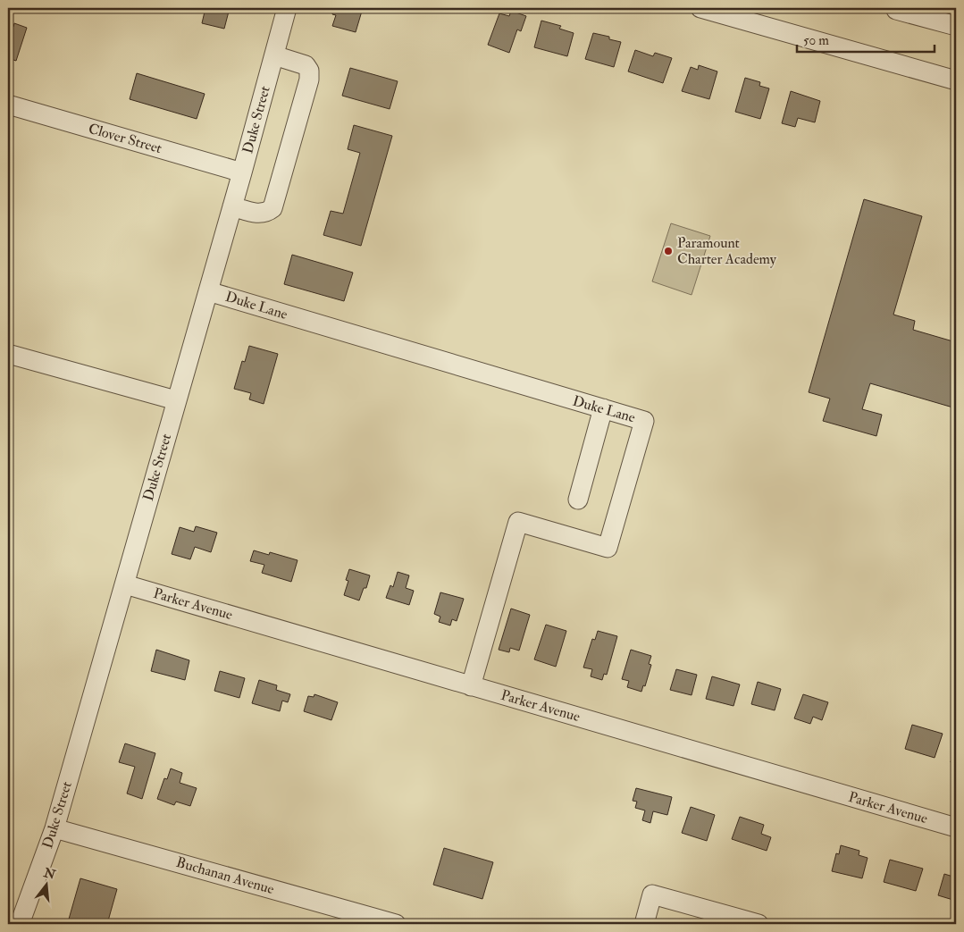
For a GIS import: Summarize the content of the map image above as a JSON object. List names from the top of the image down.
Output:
{
  "streets": {
    "street": [
      "Duke Street",
      "Clover Street",
      "Duke Lane",
      "Parker Avenue",
      "Buchanan Avenue"
    ]
  },
  "crossings": [
    ["Duke Street", "Clover Street"],
    ["Duke Street", "Duke Lane"],
    ["Duke Street", "Parker Avenue"],
    ["Duke Street", "Buchanan Avenue"],
    ["Duke Lane", "Parker Avenue"]
  ],
  "places": ["Paramount Charter Academy"],
  "scale_bar": "50 m",
  "north": "top"
}
